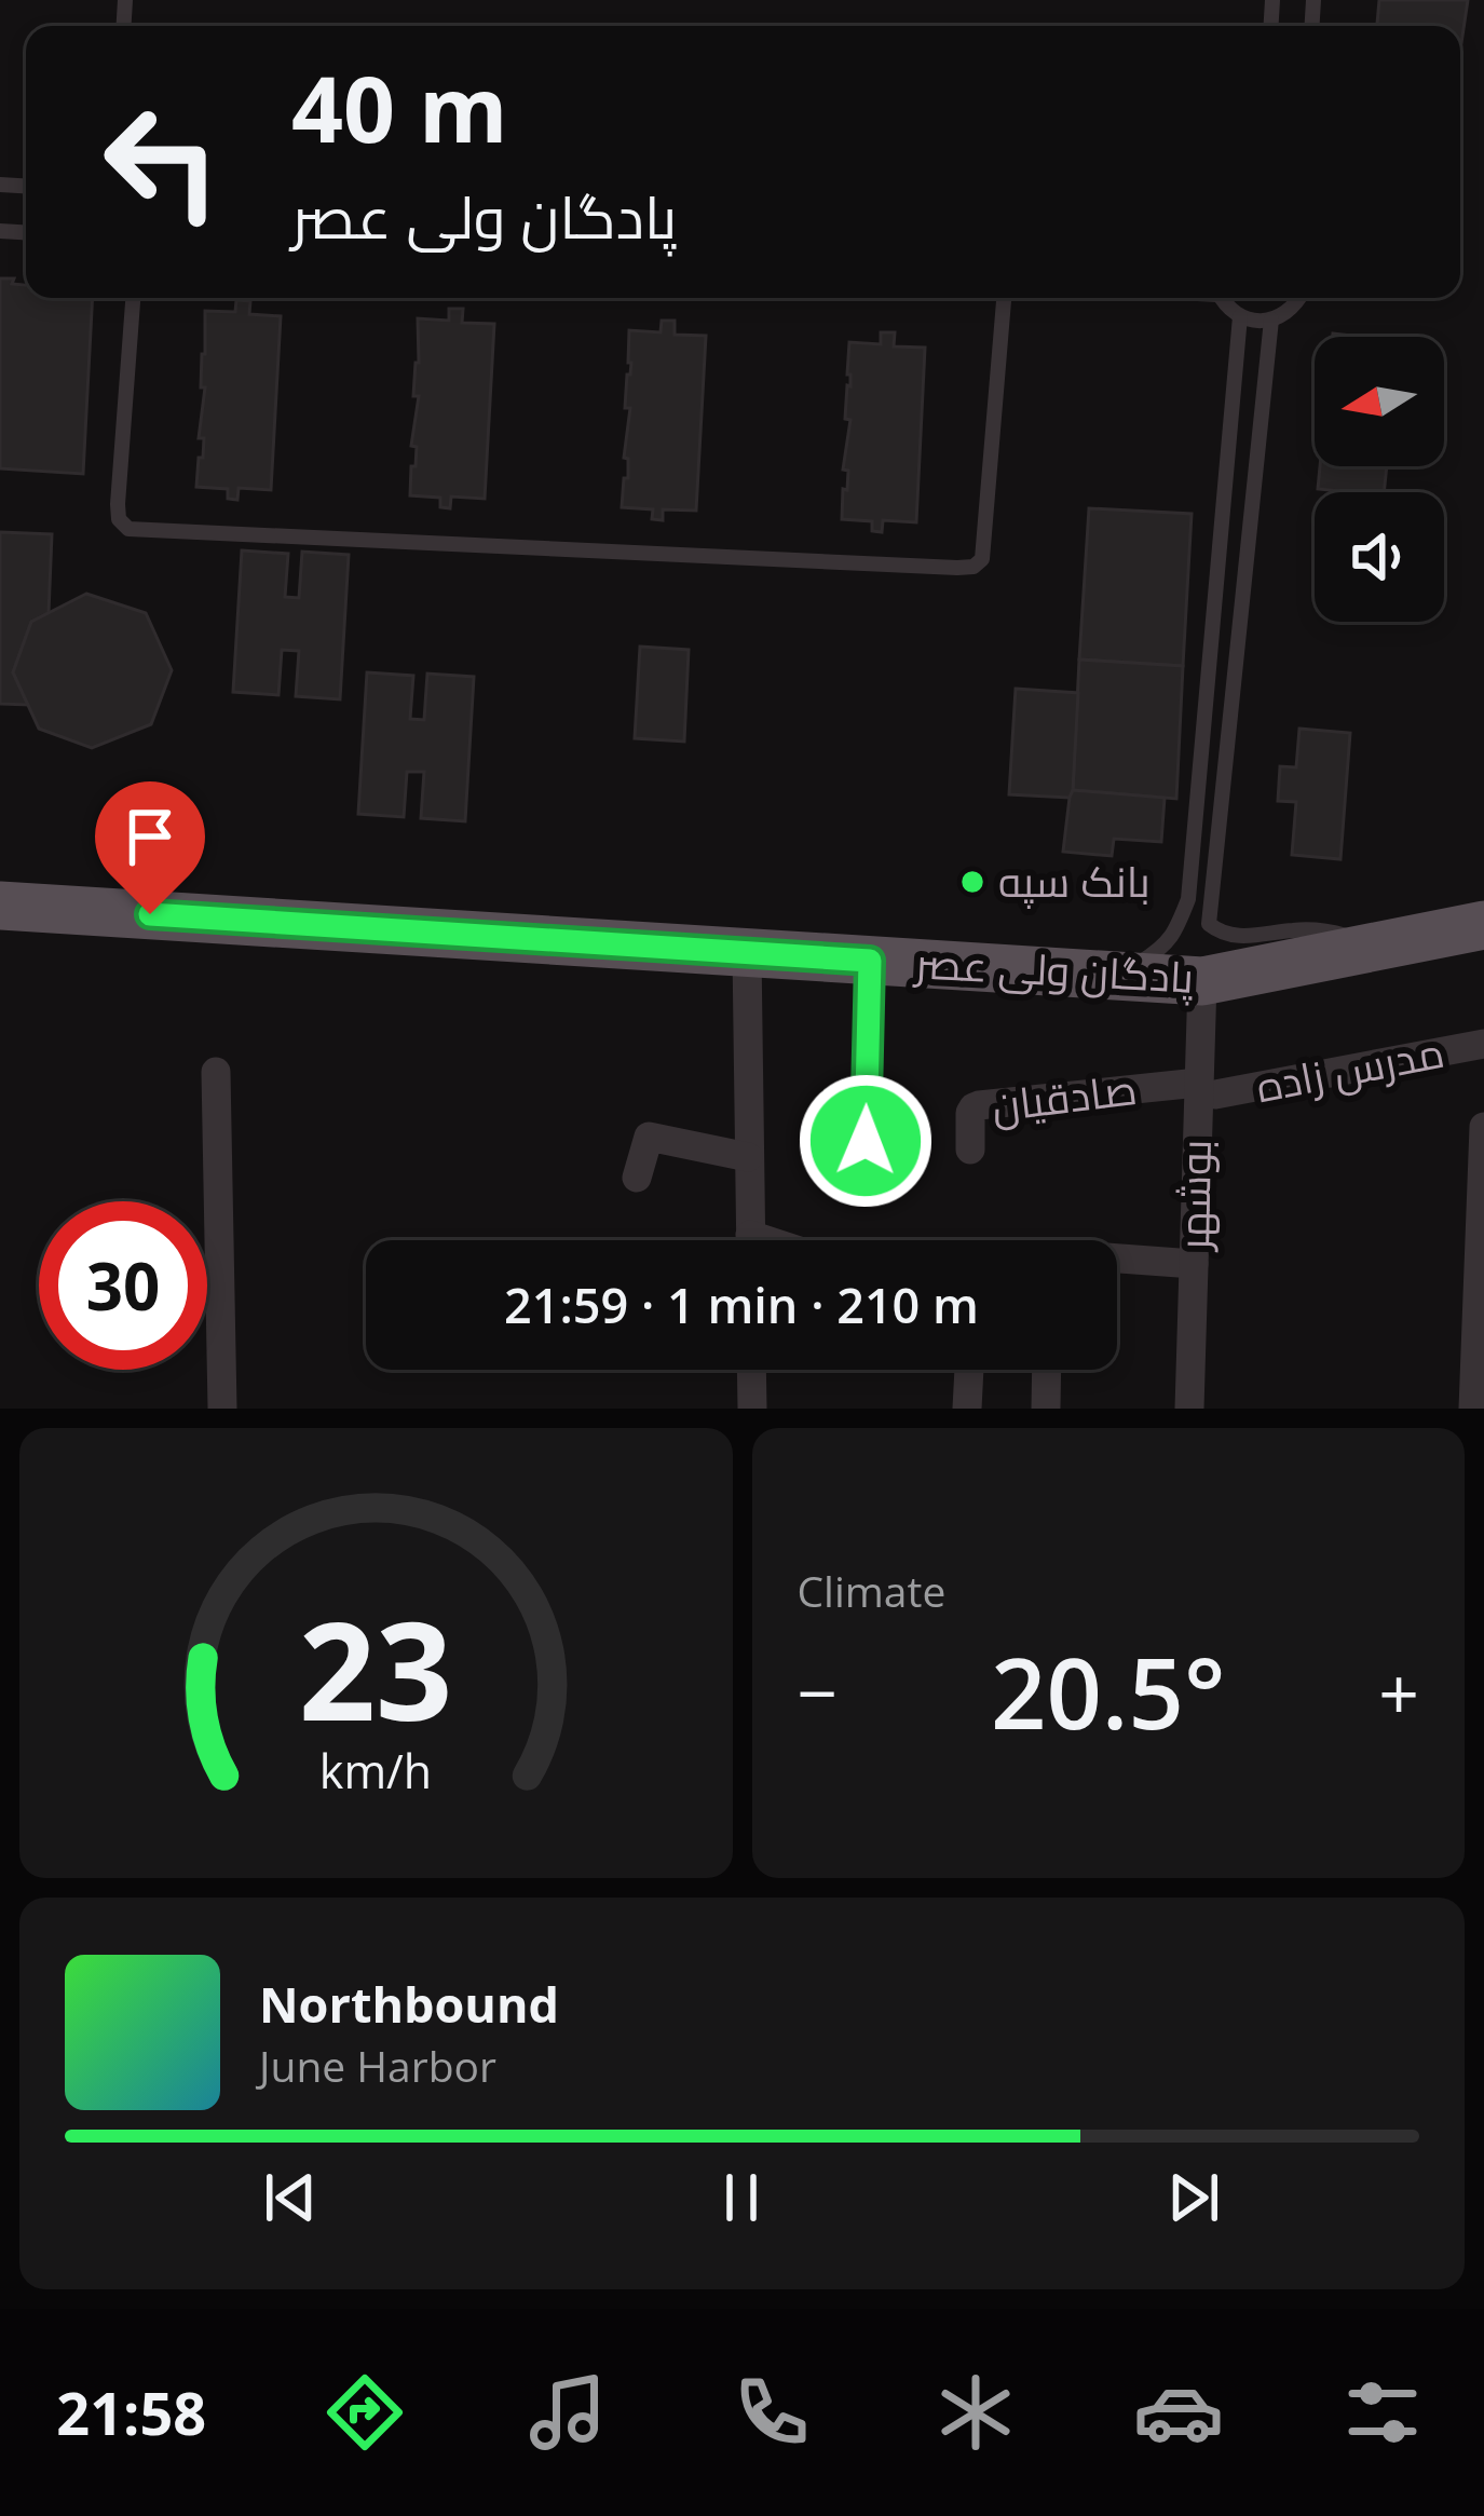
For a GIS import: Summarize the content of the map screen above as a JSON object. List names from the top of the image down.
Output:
{
  "streets": {
    "main road": ["پادگان ولی عصر"],
    "street": ["مدرس زاده", "صادقیان", "بوشهر"]
  },
  "crossings": [
    ["پادگان ولی عصر", "بوشهر"],
    ["مدرس زاده", "صادقیان"],
    ["مدرس زاده", "بوشهر"],
    ["صادقیان", "بوشهر"]
  ],
  "places": ["بانک سپه"],
  "north": "left",
  "page": {
    "turn": ["40 m", "پادگان ولی عصر"],
    "limit": "30",
    "trip": "21:59 · 1 min · 210 m",
    "tile": "Climate",
    "heat": ["−", "20.5°", "+"],
    "song": ["Northbound", "June Harbor"],
    "tabs": "21:58",
    "gauge": ["23", "km/h"]
  }
}
